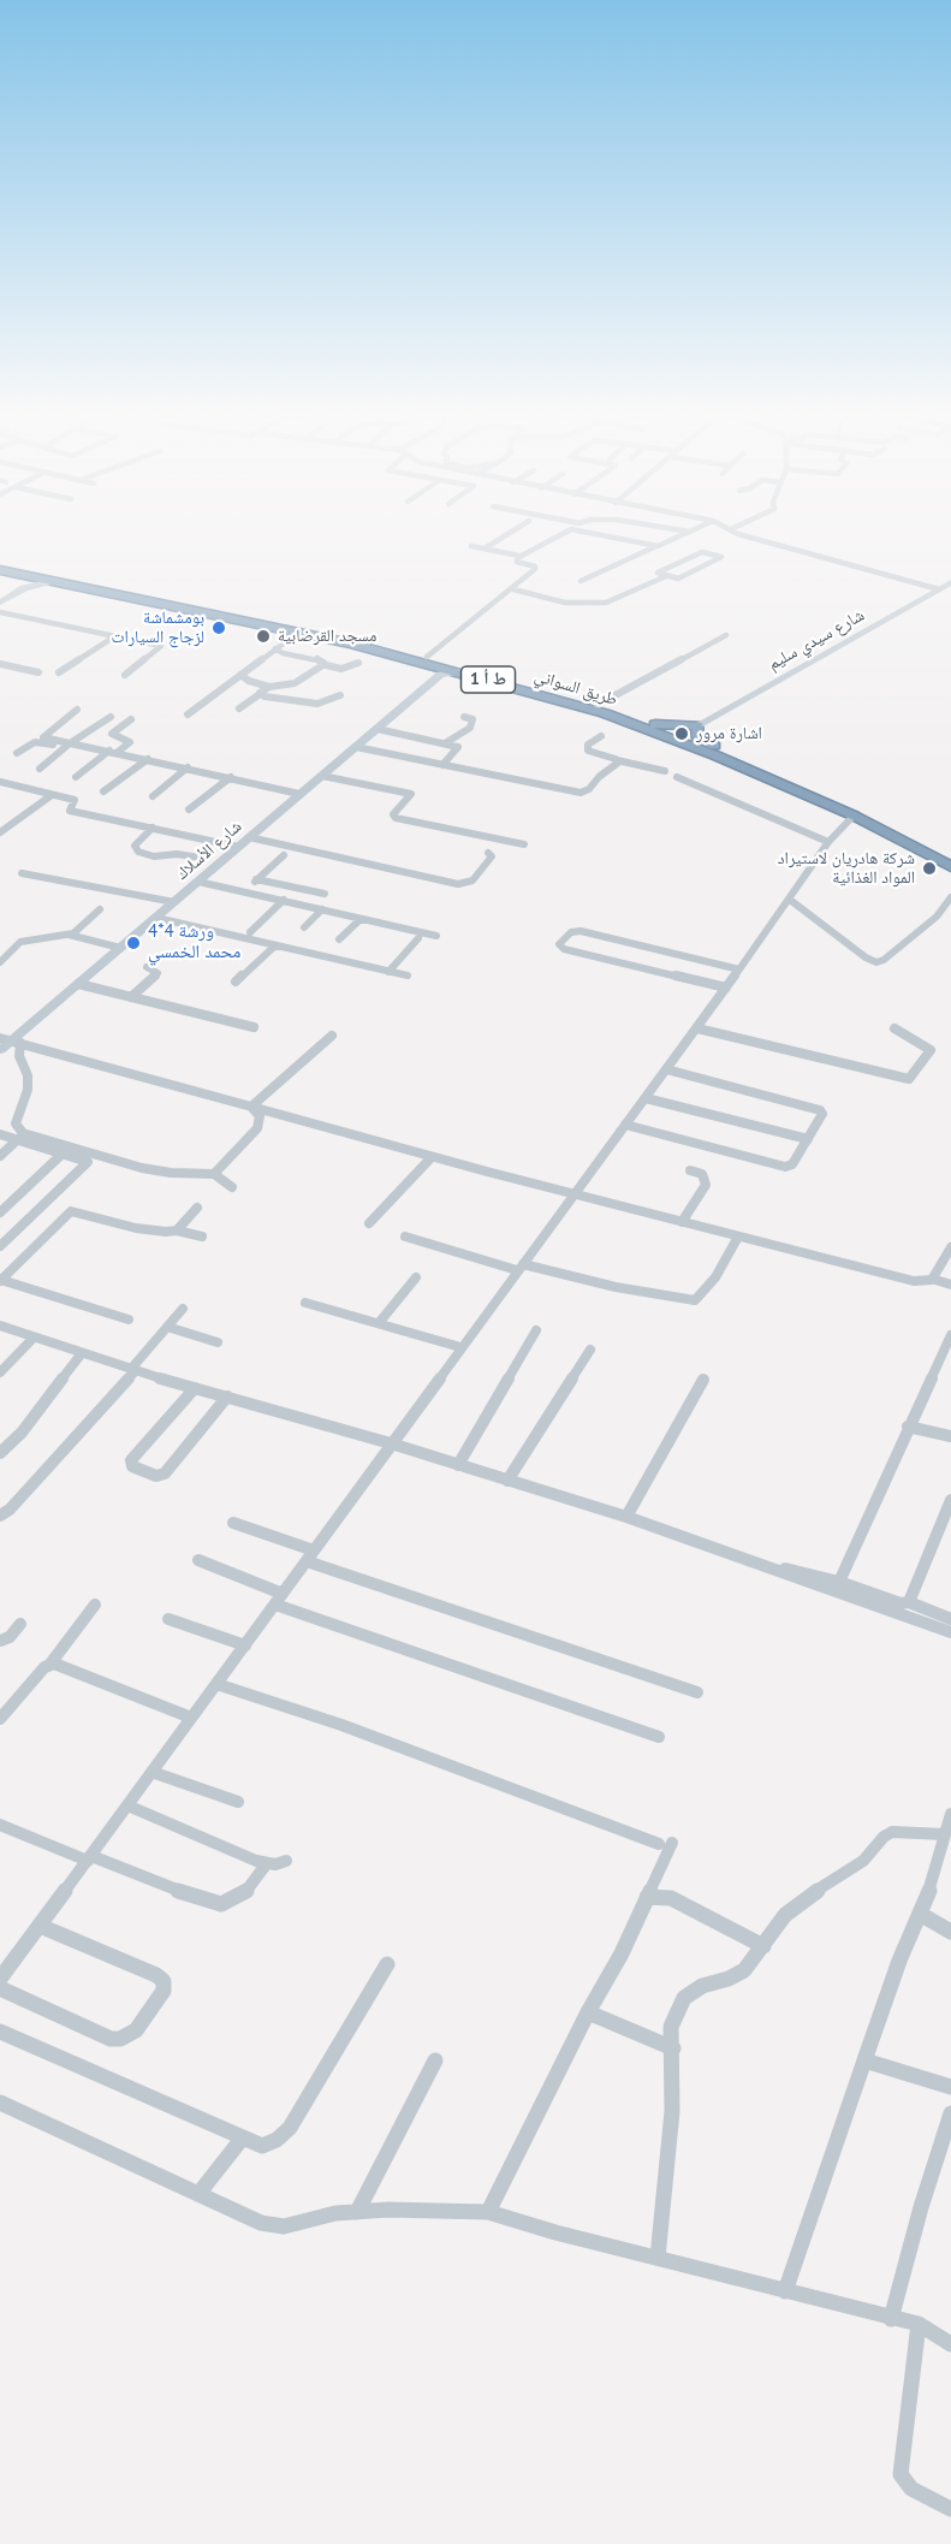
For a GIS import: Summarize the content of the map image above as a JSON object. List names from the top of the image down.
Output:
{
  "streets": {
    "highway": ["ط أ 1", "طريق السواني"],
    "street": ["شارع سيدي سليم", "شارع الأسلاك"]
  },
  "crossings": [
    ["طريق السواني", "شارع الأسلاك"]
  ],
  "places": [
    "بومشماشة لزجاج السيارات",
    "مسجد القرضابية",
    "اشارة مرور",
    "شركة هادريان لاستيراد المواد الغذائية",
    "4*4 ورشة محمد الخمسي"
  ]
}
